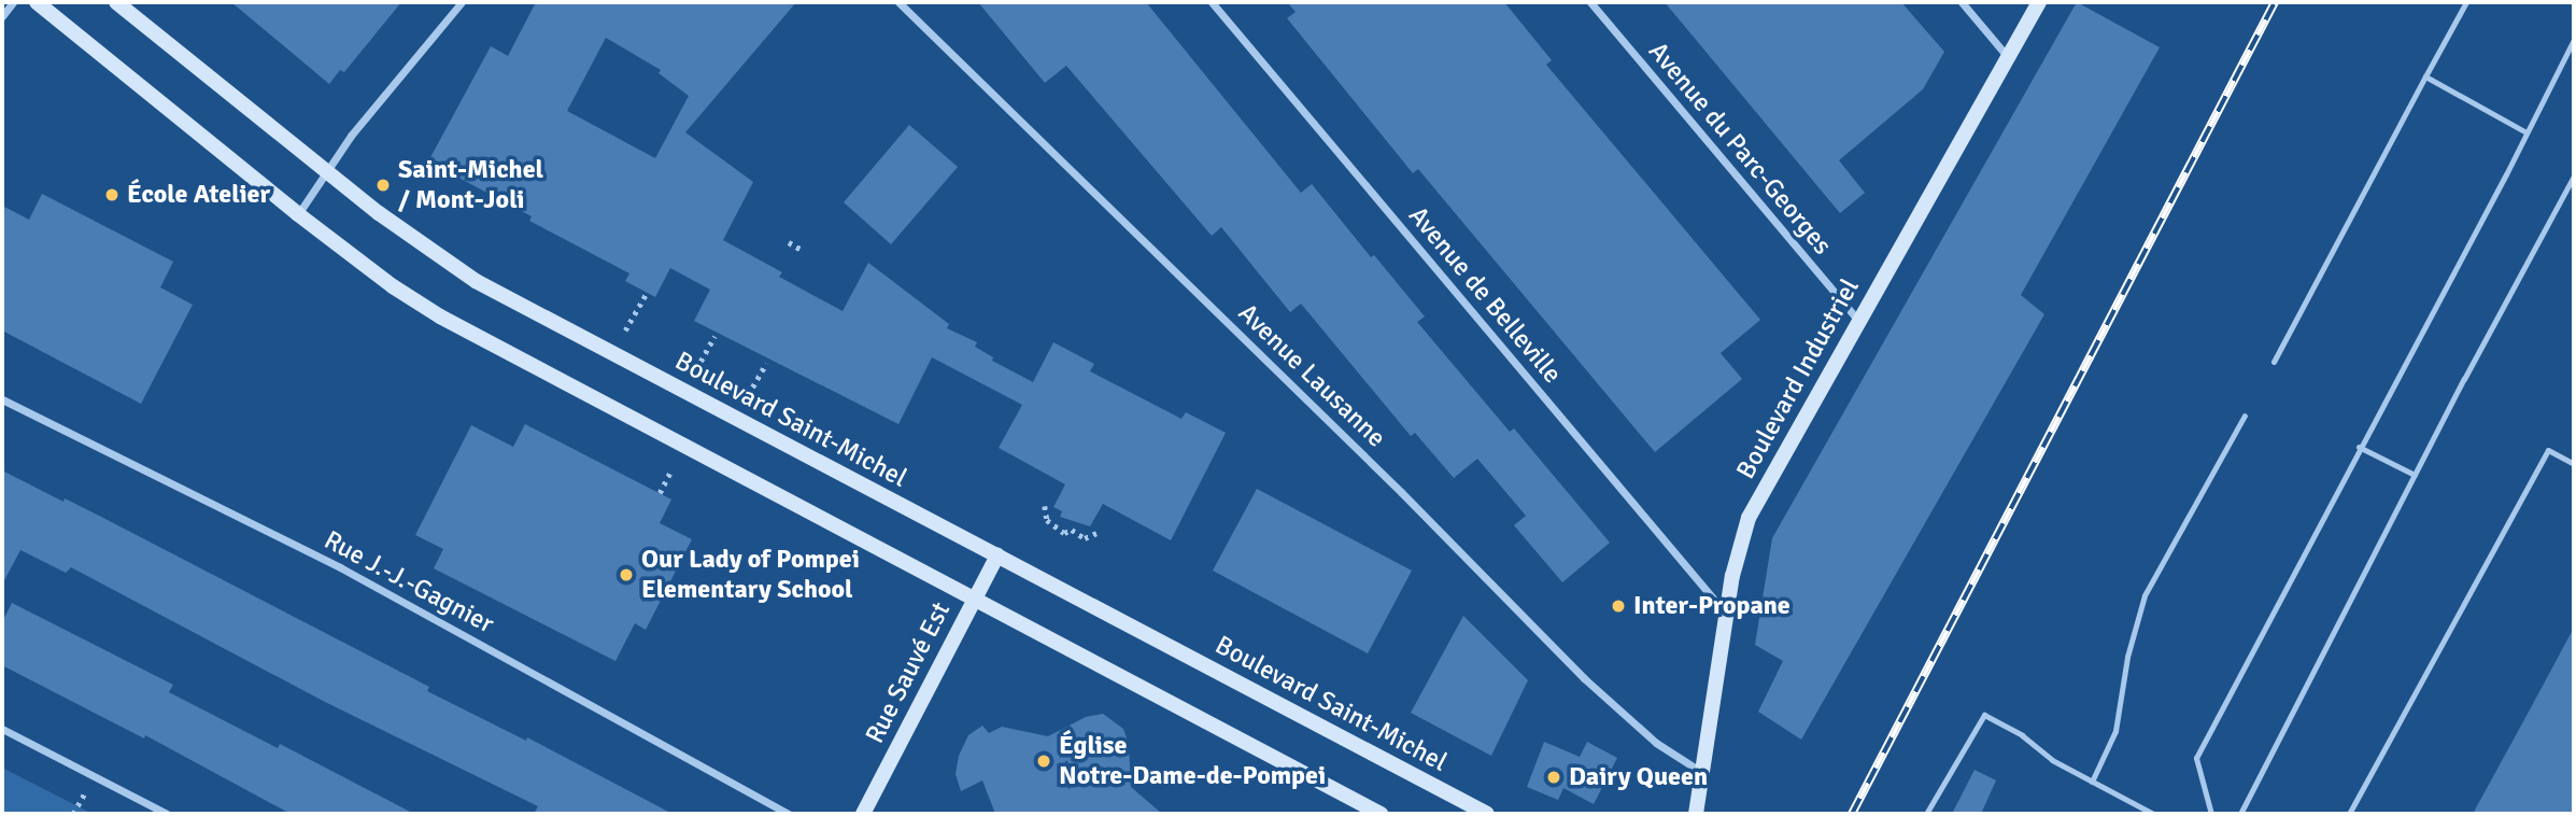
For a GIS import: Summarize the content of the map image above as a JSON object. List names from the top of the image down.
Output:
{
  "streets": {
    "main road": ["Boulevard Industriel", "Boulevard Saint-Michel", "Rue Sauvé Est"],
    "street": [
      "Avenue du Parc-Georges",
      "Avenue de Belleville",
      "Avenue Lausanne",
      "Rue J.-J.-Gagnier"
    ]
  },
  "crossings": [
    ["Avenue du Parc-Georges", "Boulevard Industriel"],
    ["Avenue de Belleville", "Boulevard Industriel"],
    ["Avenue Lausanne", "Boulevard Industriel"],
    ["Boulevard Saint-Michel", "Rue Sauvé Est"]
  ],
  "places": [
    "Saint-Michel / Mont-Joli",
    "École Atelier",
    "Our Lady of Pompei Elementary School",
    "Inter-Propane",
    "Église Notre-Dame-de-Pompei",
    "Dairy Queen"
  ]
}
